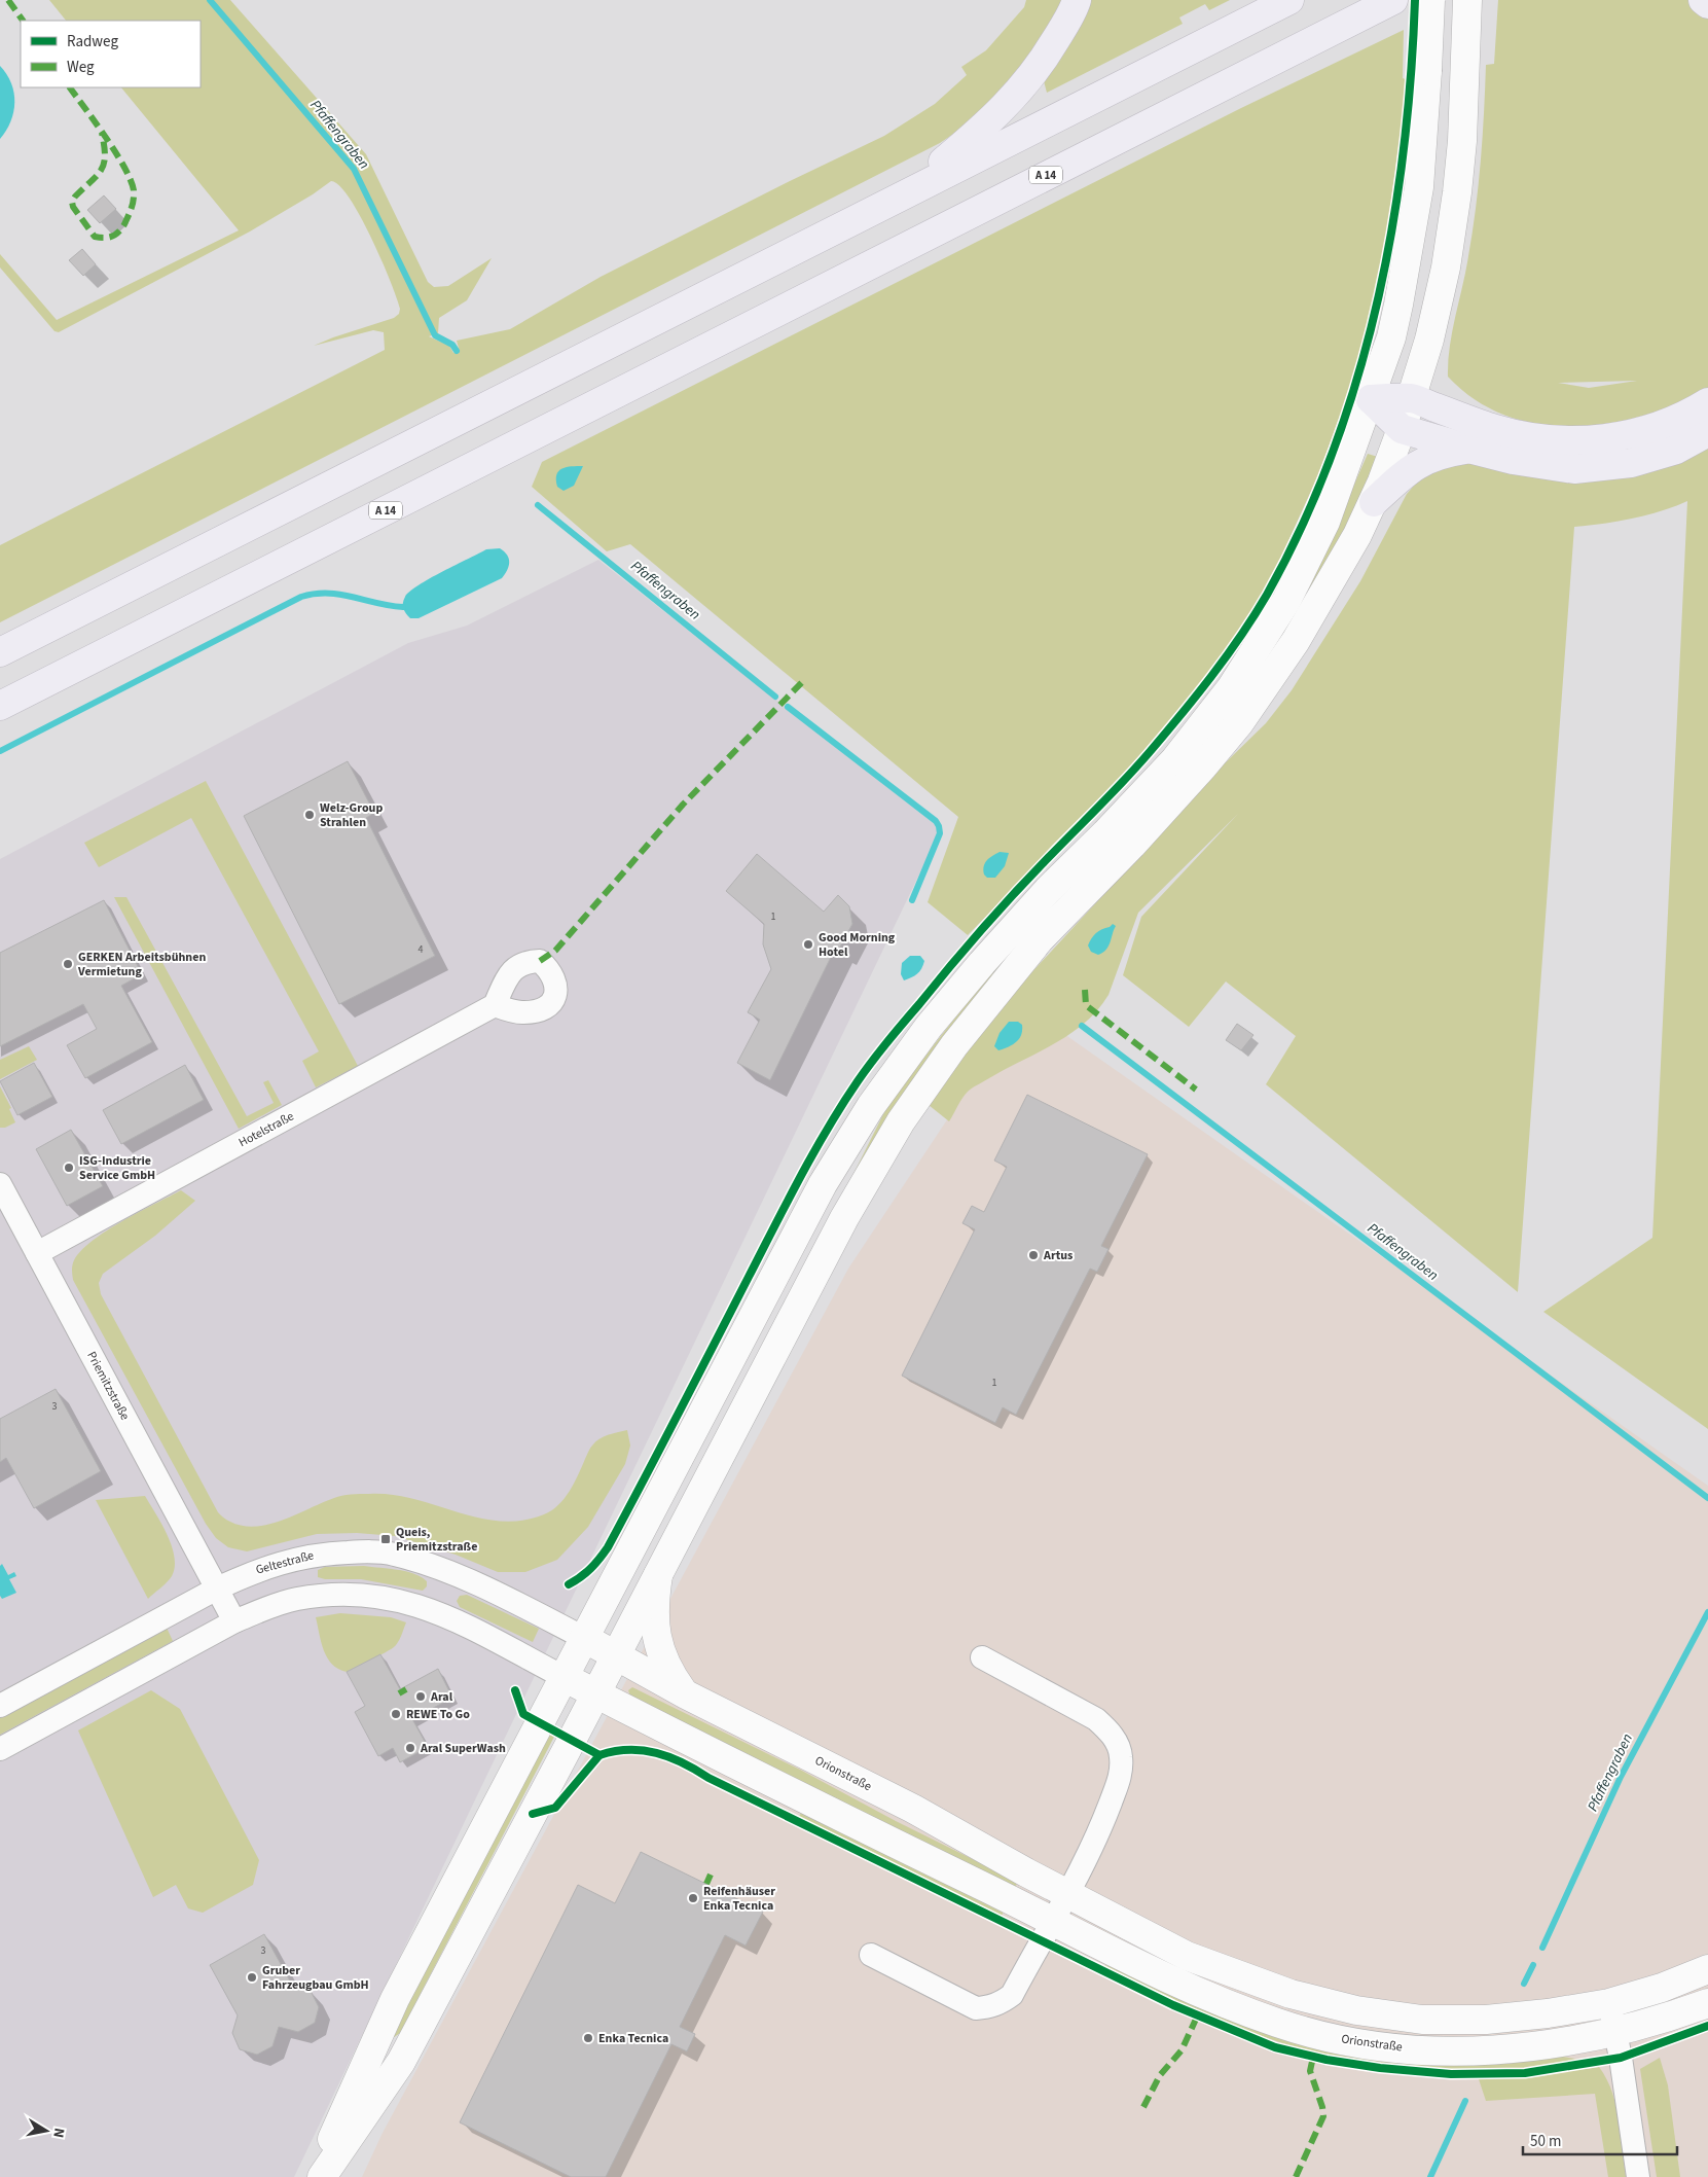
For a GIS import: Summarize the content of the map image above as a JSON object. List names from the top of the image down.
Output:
{
  "streets": {
    "highway": ["A 14"],
    "main road": ["Orionstraße"],
    "street": ["Hotelstraße", "Priemitzstraße", "Geltestraße"]
  },
  "crossings": [
    ["Hotelstraße", "Priemitzstraße"],
    ["Priemitzstraße", "Geltestraße"],
    ["Geltestraße", "Orionstraße"]
  ],
  "water": ["Pfaffengraben"],
  "places": {
    "other": [
      "Welz-Group Strahlen",
      "Good Morning Hotel",
      "GERKEN Arbeitsbühnen Vermietung",
      "ISG-Industrie Service GmbH",
      "Artus",
      "Aral",
      "REWE To Go",
      "Aral SuperWash",
      "Reifenhäuser Enka Tecnica",
      "Gruber Fahrzeugbau GmbH",
      "Enka Tecnica"
    ],
    "transit": ["Queis, Priemitzstraße"]
  },
  "house_numbers": [
    "1",
    "4",
    "1",
    "3",
    "3"
  ],
  "legend": ["Radweg", "Weg"],
  "scale_bar": "50 m",
  "north": "right"
}
